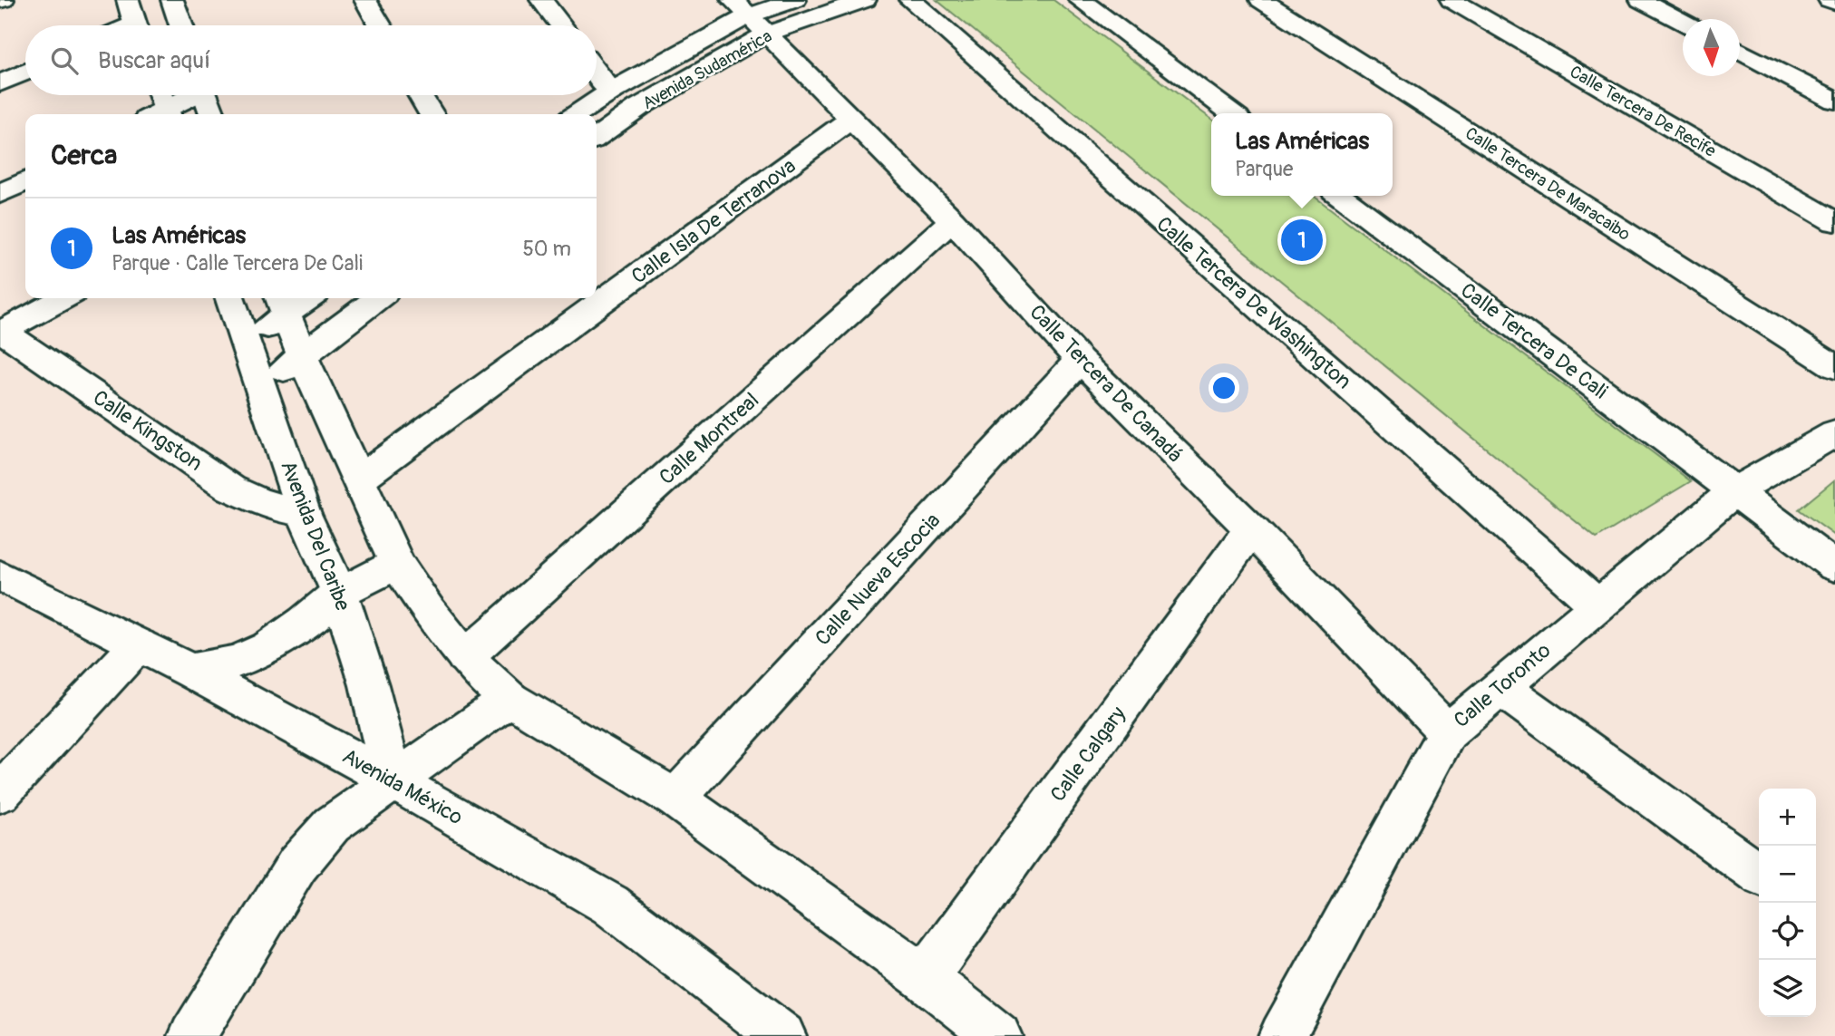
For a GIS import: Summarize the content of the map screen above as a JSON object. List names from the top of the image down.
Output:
{
  "streets": {
    "street": [
      "Avenida Sudamérica",
      "Calle Tercera De Recife",
      "Calle Tercera De Maracaibo",
      "Calle Isla De Terranova",
      "Calle Tercera De Washington",
      "Calle Tercera De Cali",
      "Calle Tercera De Canadá",
      "Calle Kingston",
      "Calle Montreal",
      "Avenida Del Caribe",
      "Calle Nueva Escocia",
      "Calle Toronto",
      "Calle Calgary",
      "Avenida México"
    ]
  },
  "crossings": [
    ["Avenida Sudamérica", "Calle Tercera De Canadá"],
    ["Calle Isla De Terranova", "Calle Tercera De Canadá"],
    ["Calle Tercera De Washington", "Calle Toronto"],
    ["Calle Tercera De Cali", "Calle Toronto"],
    ["Calle Tercera De Canadá", "Calle Montreal"],
    ["Calle Tercera De Canadá", "Calle Nueva Escocia"],
    ["Calle Tercera De Canadá", "Calle Toronto"],
    ["Calle Tercera De Canadá", "Calle Calgary"],
    ["Calle Kingston", "Avenida Del Caribe"],
    ["Avenida Del Caribe", "Avenida México"]
  ],
  "north": "bottom",
  "page": {
    "search": "Buscar aquí",
    "popup": ["Las Américas", "Parque"],
    "heading": "Cerca",
    "list": [
      {
        "mark": "1",
        "name": "Las Américas",
        "note": "Parque · Calle Tercera De Cali",
        "value": "50 m"
      }
    ],
    "pins": "1",
    "map_buttons": ["+", "−"]
  }
}
